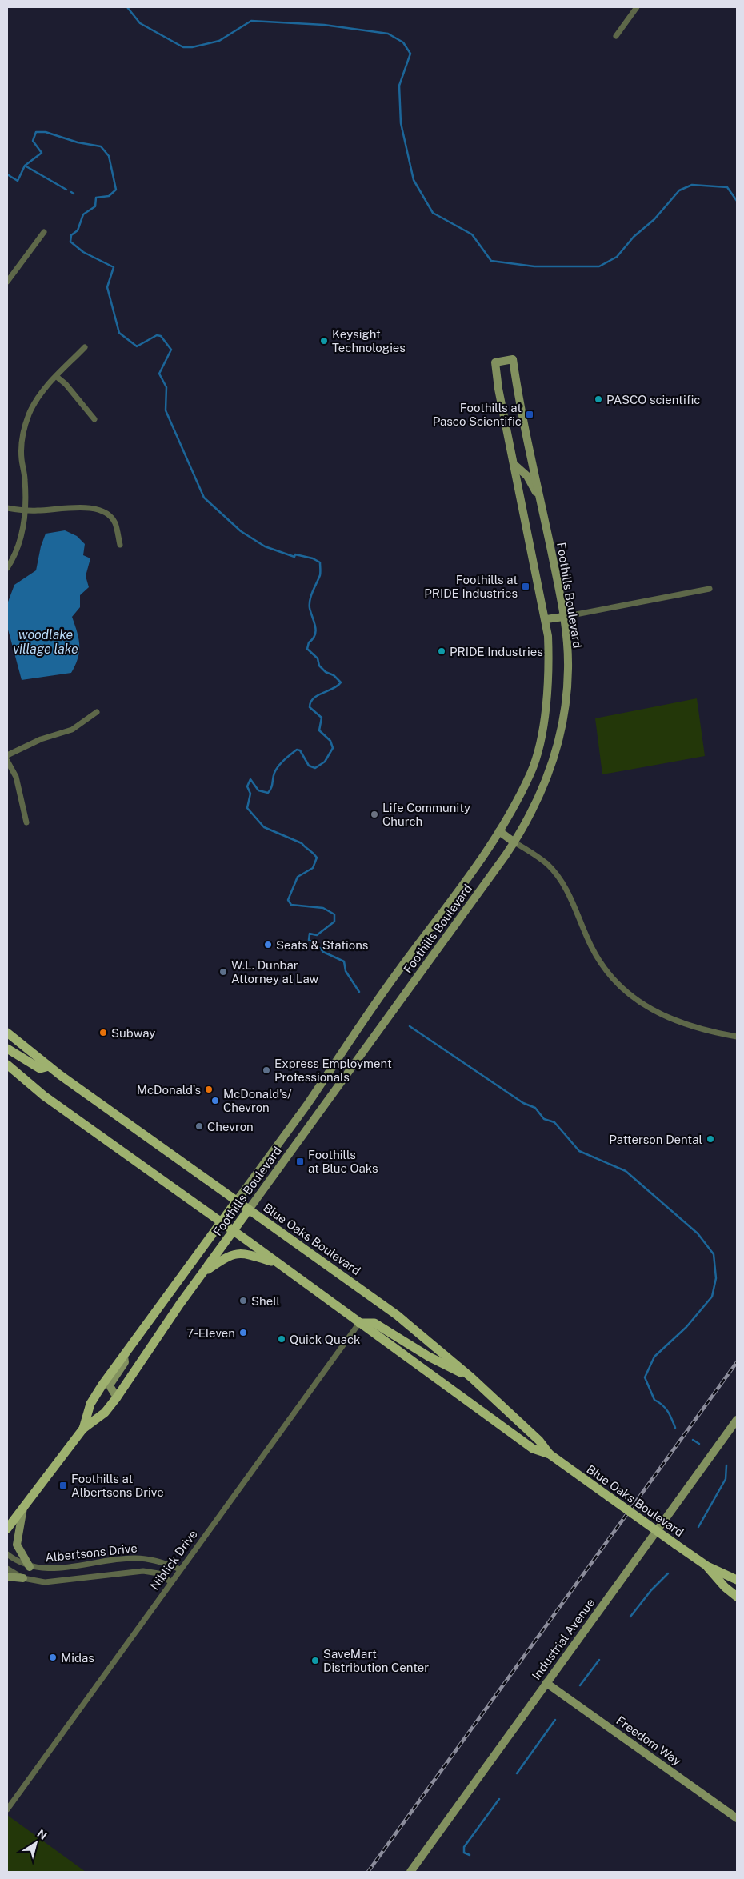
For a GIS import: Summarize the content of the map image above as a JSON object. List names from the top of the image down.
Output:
{
  "streets": {
    "main road": ["Foothills Boulevard", "Blue Oaks Boulevard"],
    "street": [
      "Albertsons Drive",
      "Niblick Drive",
      "Industrial Avenue",
      "Freedom Way"
    ]
  },
  "crossings": [
    ["Foothills Boulevard", "Blue Oaks Boulevard"],
    ["Blue Oaks Boulevard", "Niblick Drive"],
    ["Albertsons Drive", "Niblick Drive"],
    ["Industrial Avenue", "Freedom Way"]
  ],
  "water": ["woodlake village lake"],
  "places": {
    "other": [
      "Keysight Technologies",
      "PASCO scientific",
      "PRIDE Industries",
      "Life Community Church",
      "Seats & Stations",
      "W.L. Dunbar Attorney at Law",
      "Subway",
      "Express Employment Professionals",
      "McDonald's",
      "McDonald's/ Chevron",
      "Chevron",
      "Patterson Dental",
      "Shell",
      "7-Eleven",
      "Quick Quack",
      "Midas",
      "SaveMart Distribution Center"
    ],
    "transit": [
      "Foothills at Pasco Scientific",
      "Foothills at PRIDE Industries",
      "Foothills at Blue Oaks",
      "Foothills at Albertsons Drive"
    ]
  },
  "north": "top right"
}
